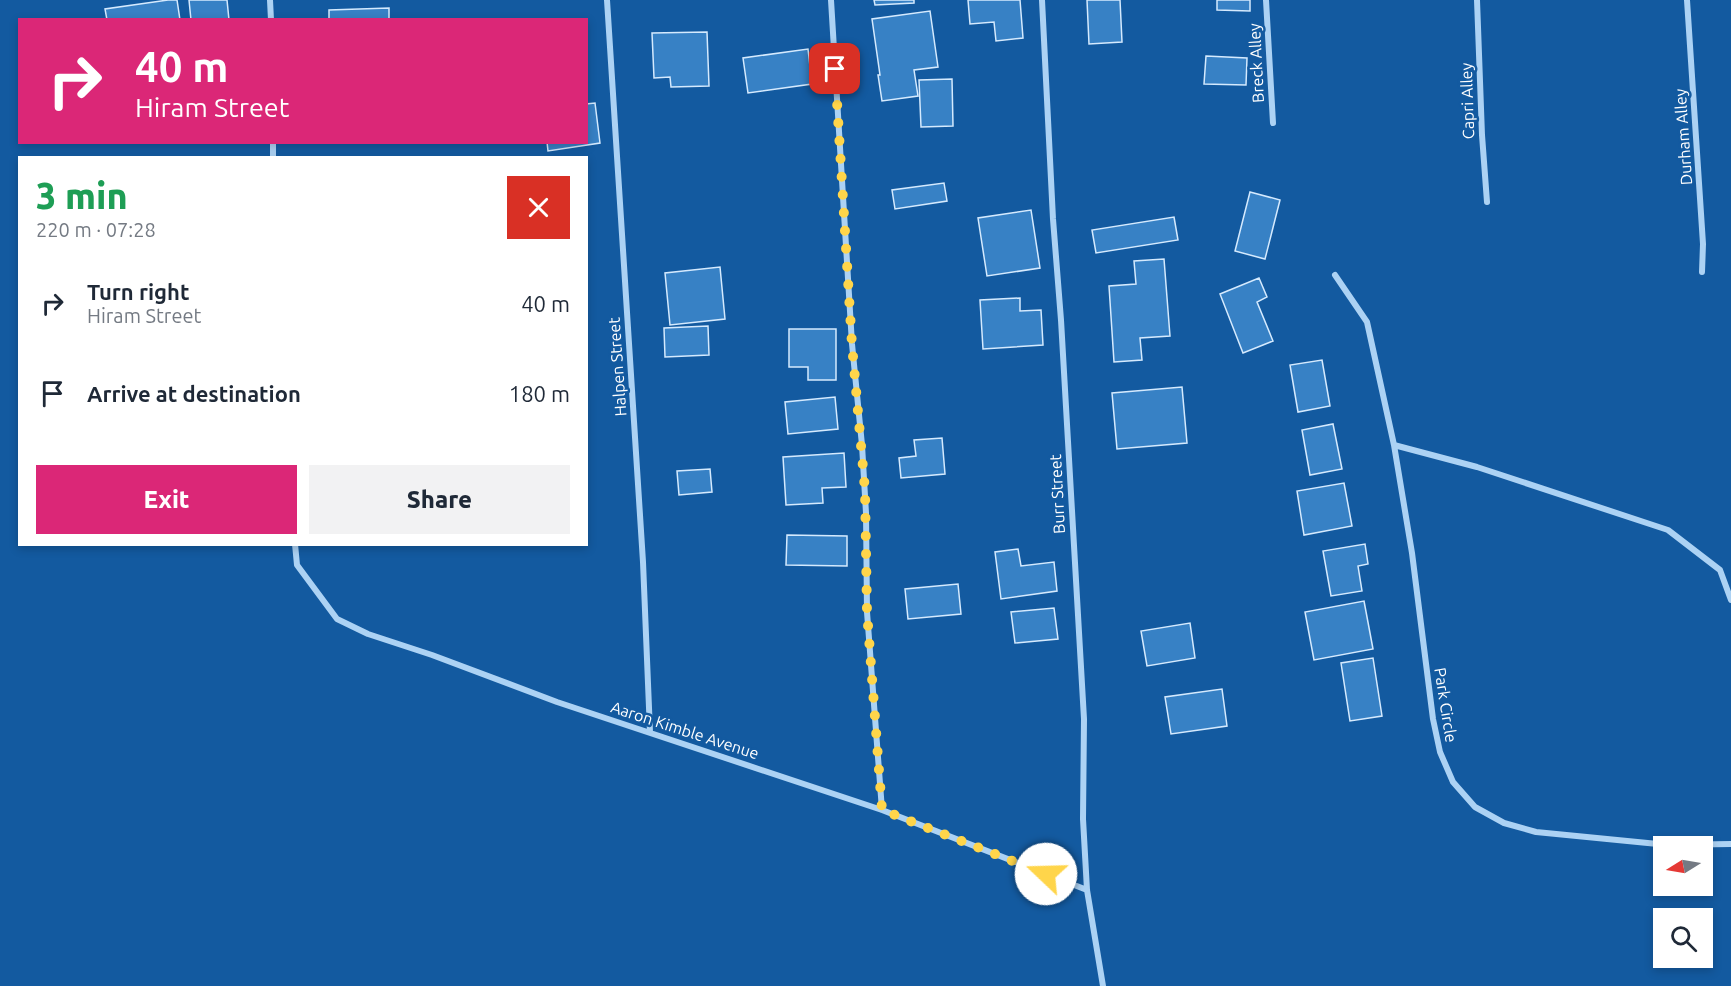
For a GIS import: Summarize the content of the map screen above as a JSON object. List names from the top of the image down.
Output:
{
  "streets": {
    "street": [
      "Breck Alley",
      "Capri Alley",
      "Durham Alley",
      "Halpen Street",
      "Burr Street",
      "Park Circle",
      "Aaron Kimble Avenue"
    ]
  },
  "crossings": [
    ["Halpen Street", "Aaron Kimble Avenue"],
    ["Burr Street", "Aaron Kimble Avenue"]
  ],
  "north": "left",
  "page": {
    "turn": ["40 m", "Hiram Street"],
    "heading": ["3 min", "220 m · 07:28"],
    "list": [
      {
        "name": "Turn right",
        "note": "Hiram Street",
        "value": "40 m"
      },
      {
        "name": "Arrive at destination",
        "value": "180 m"
      }
    ],
    "buttons": ["Exit", "Share"]
  }
}
